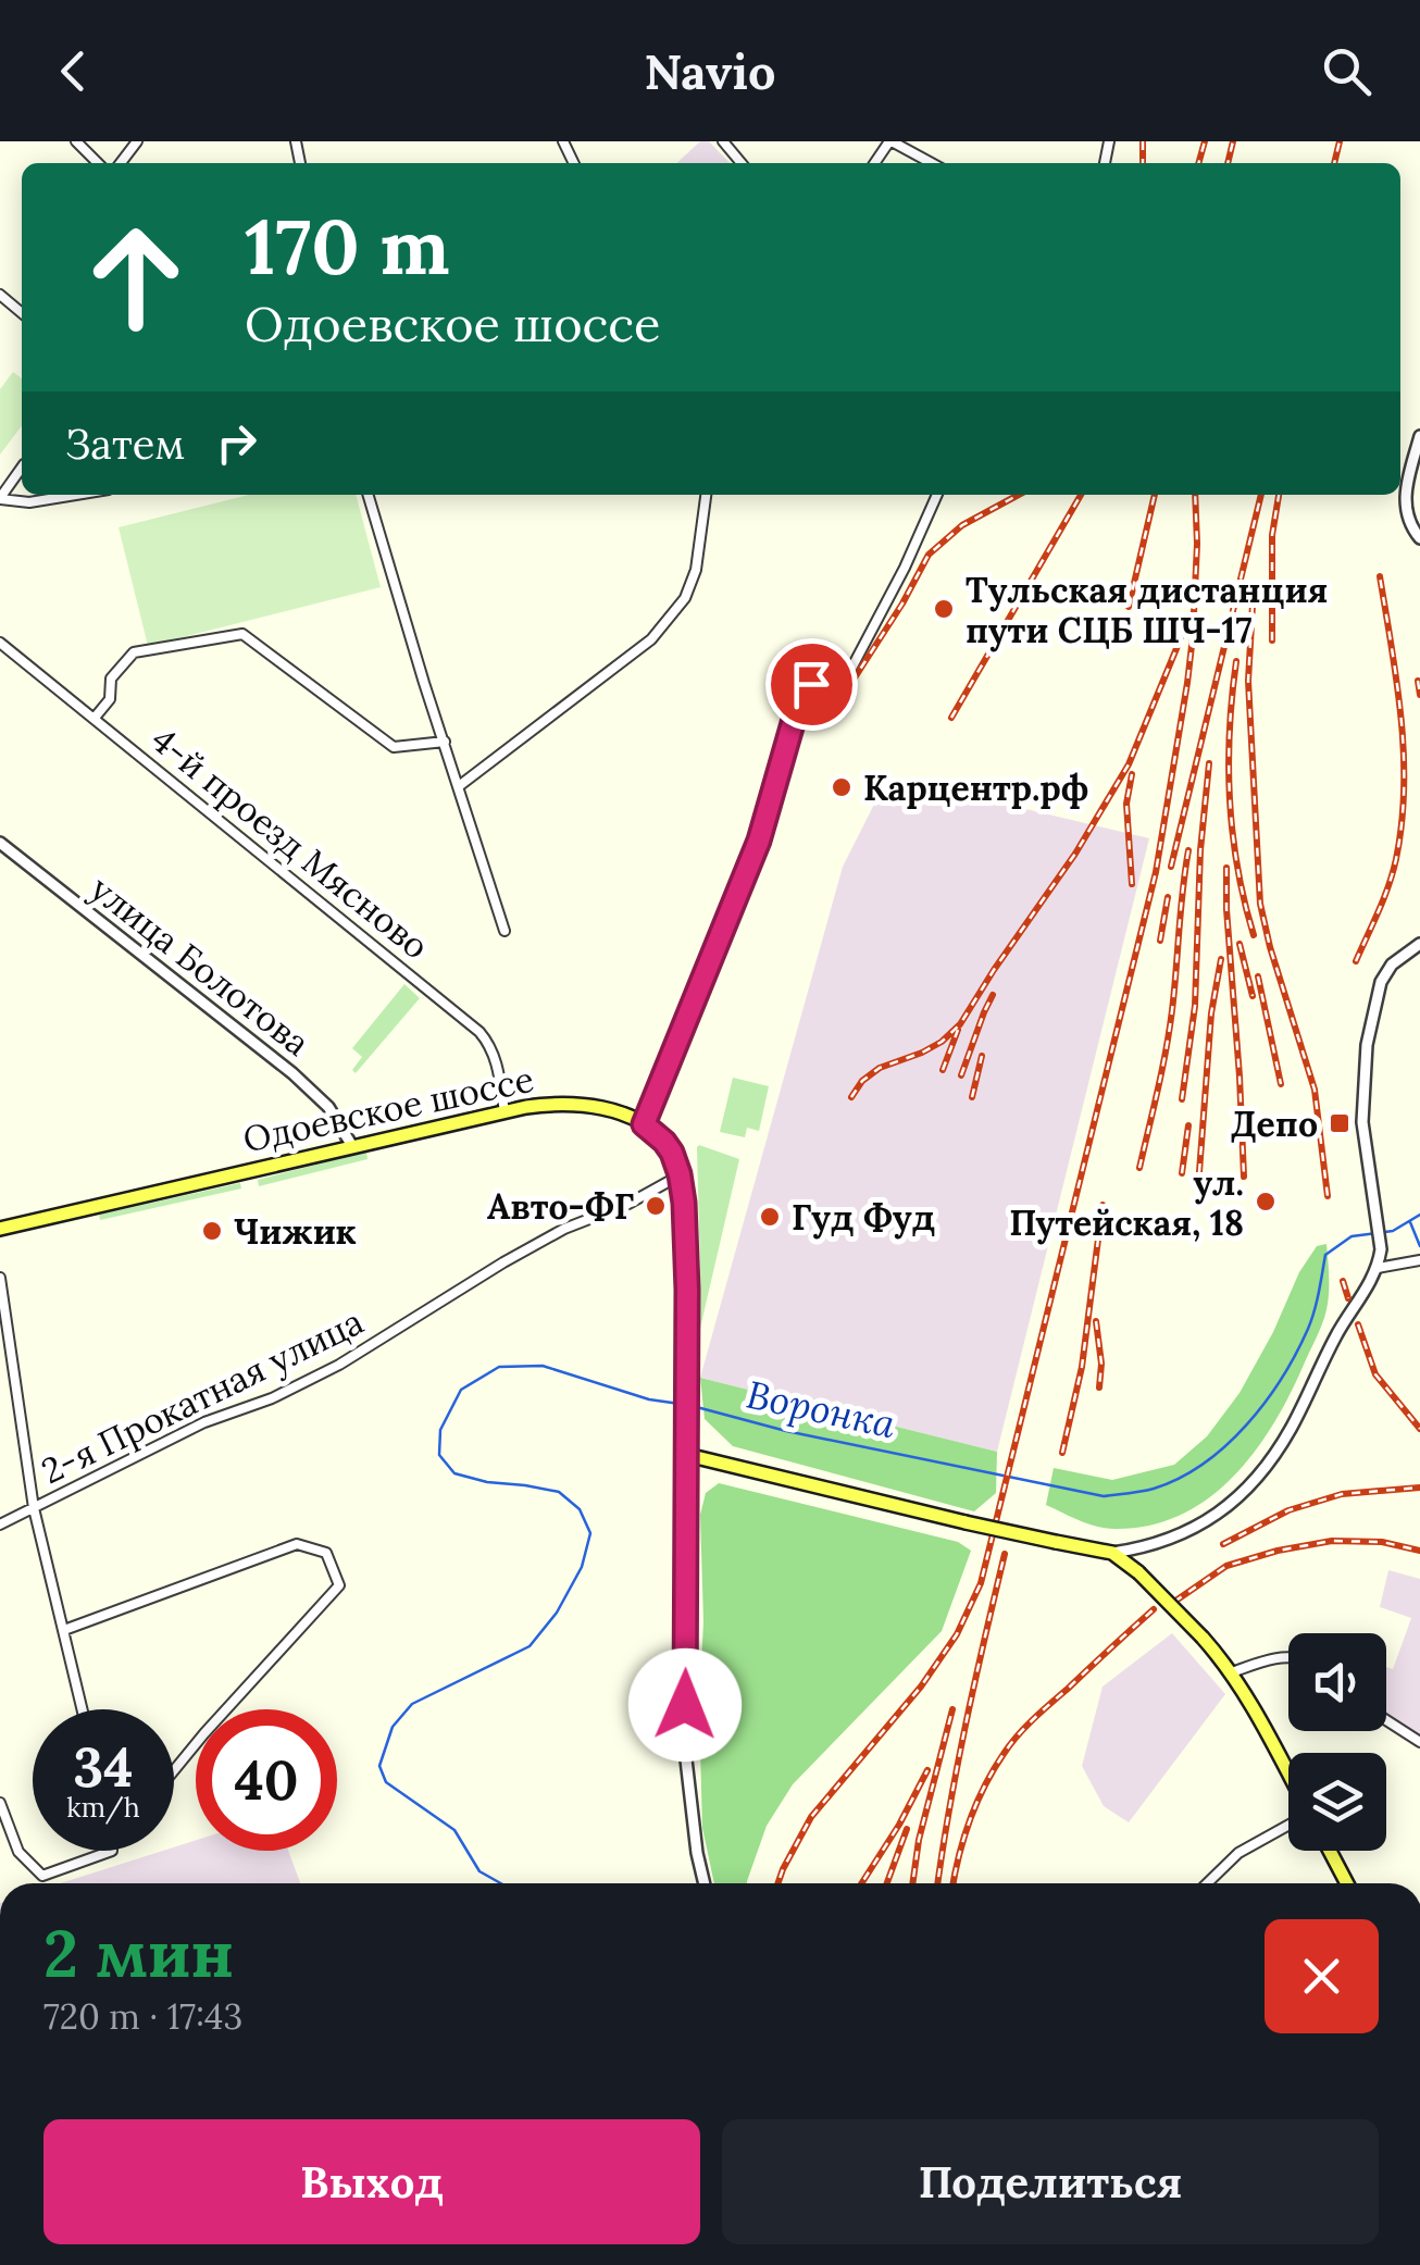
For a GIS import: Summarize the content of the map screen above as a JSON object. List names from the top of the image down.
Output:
{
  "streets": {
    "main road": ["Одоевское шоссе"],
    "street": ["4-й проезд Мясново", "улица Болотова", "2-я Прокатная улица"]
  },
  "crossings": [
    ["4-й проезд Мясново", "Одоевское шоссе"],
    ["улица Болотова", "Одоевское шоссе"]
  ],
  "water": ["Воронка"],
  "places": {
    "other": [
      "Тульская дистанция пути СЦБ ШЧ-17",
      "Карцентр.рф",
      "ул. Путейская, 18",
      "Авто-ФГ",
      "Гуд Фуд",
      "Чижик"
    ],
    "transit": ["Депо"]
  },
  "page": {
    "header": "Navio",
    "turn": ["170 m", "Одоевское шоссе"],
    "then": "Затем",
    "speed": "34 km/h",
    "limit": "40",
    "heading": ["2 мин", "720 m · 17:43"],
    "buttons": ["Выход", "Поделиться"]
  }
}
